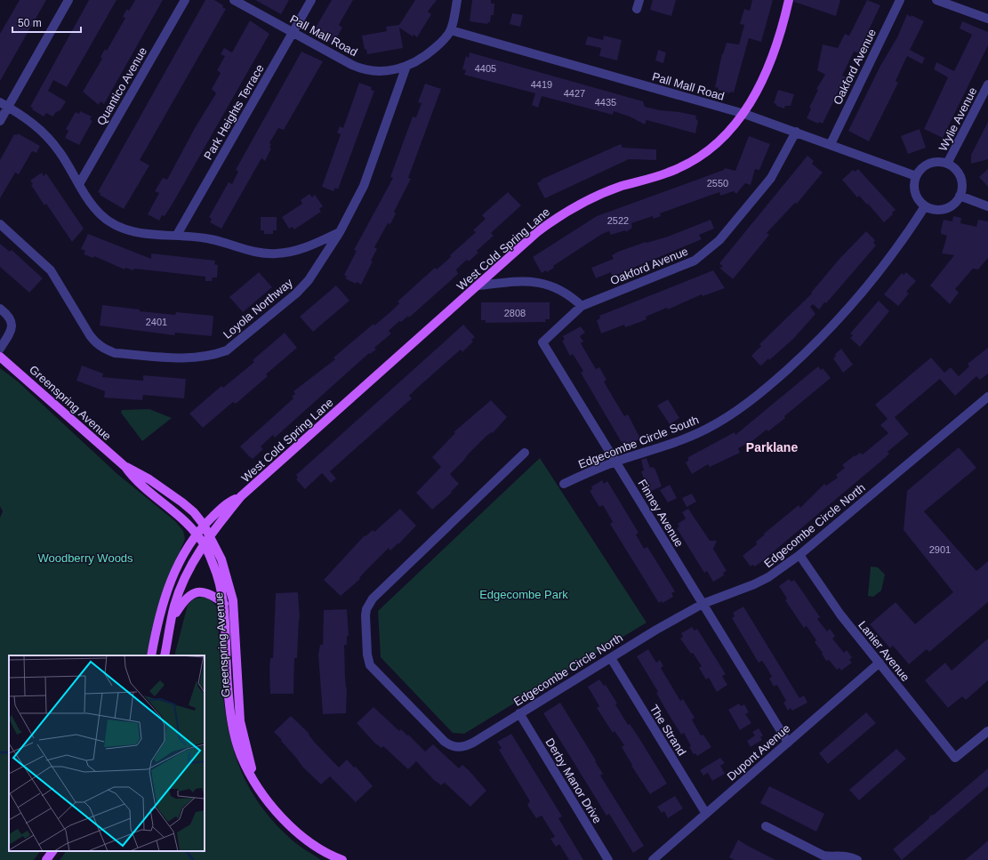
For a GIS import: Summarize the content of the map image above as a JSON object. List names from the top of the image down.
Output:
{
  "streets": {
    "main road": ["West Cold Spring Lane", "Greenspring Avenue"],
    "street": [
      "Pall Mall Road",
      "Oakford Avenue",
      "Quantico Avenue",
      "Park Heights Terrace",
      "Wylie Avenue",
      "Loyola Northway",
      "Edgecombe Circle South",
      "Finney Avenue",
      "Edgecombe Circle North",
      "Lanier Avenue",
      "The Strand",
      "Dupont Avenue",
      "Derby Manor Drive"
    ]
  },
  "crossings": [
    ["Pall Mall Road", "Oakford Avenue"],
    ["Pall Mall Road", "Park Heights Terrace"],
    ["Pall Mall Road", "Wylie Avenue"],
    ["Pall Mall Road", "West Cold Spring Lane"],
    ["Pall Mall Road", "Loyola Northway"],
    ["Pall Mall Road", "Edgecombe Circle South"],
    ["Oakford Avenue", "Finney Avenue"],
    ["Wylie Avenue", "Edgecombe Circle South"],
    ["West Cold Spring Lane", "Greenspring Avenue"],
    ["Edgecombe Circle South", "Finney Avenue"],
    ["Finney Avenue", "Edgecombe Circle North"],
    ["Finney Avenue", "Dupont Avenue"],
    ["Edgecombe Circle North", "Lanier Avenue"],
    ["Edgecombe Circle North", "The Strand"],
    ["Edgecombe Circle North", "Derby Manor Drive"],
    ["Lanier Avenue", "Dupont Avenue"],
    ["The Strand", "Dupont Avenue"]
  ],
  "districts": ["Parklane"],
  "parks": ["Woodberry Woods", "Edgecombe Park"],
  "house_numbers": [
    "4405",
    "4419",
    "4427",
    "4435",
    "2550",
    "2522",
    "2808",
    "2401",
    "2901"
  ],
  "scale_bar": "50 m"
}
